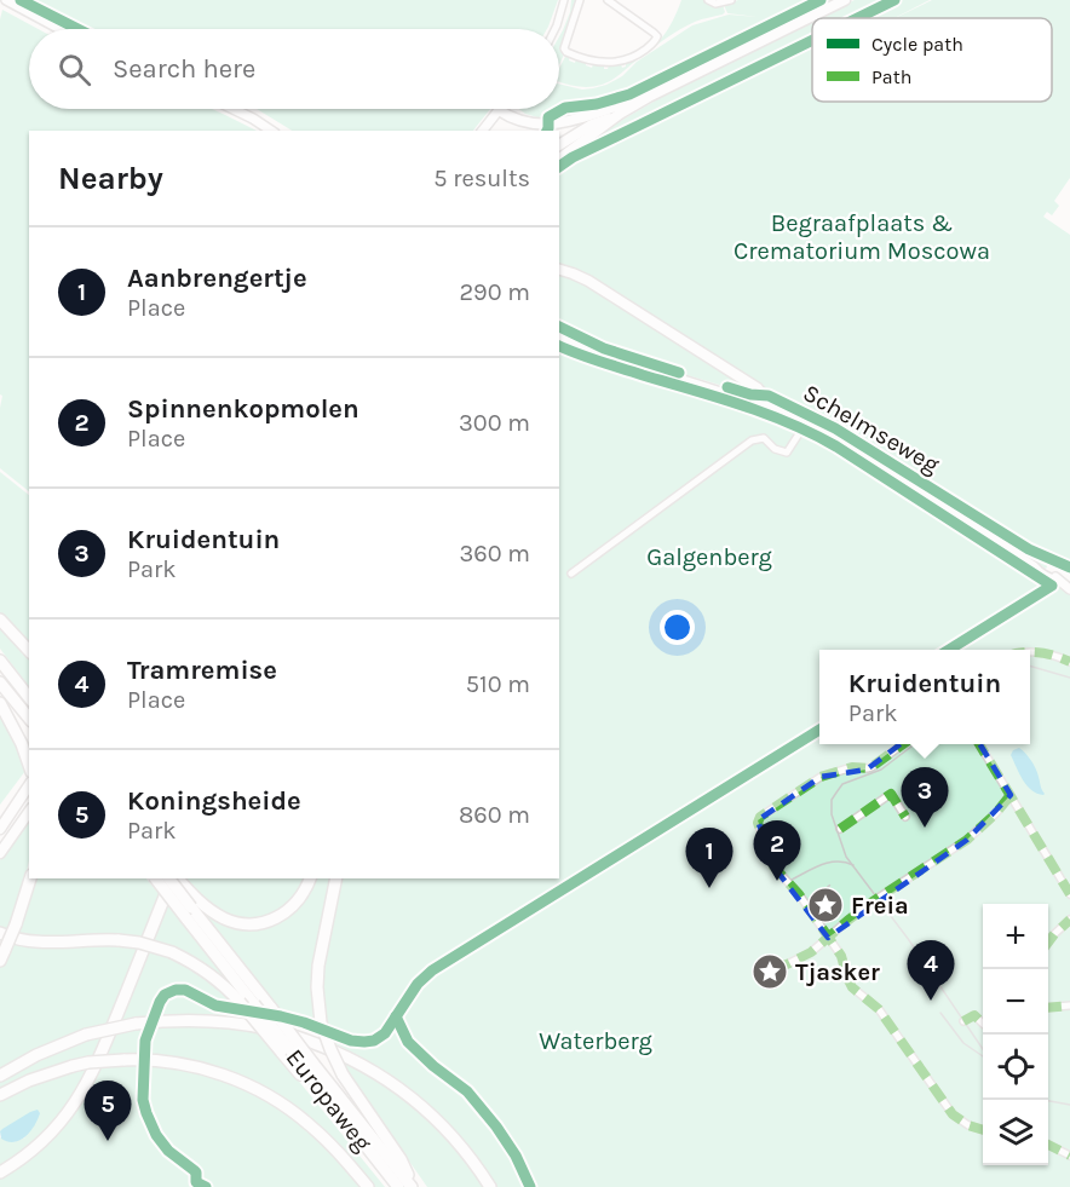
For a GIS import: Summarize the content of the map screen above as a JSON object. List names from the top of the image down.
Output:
{
  "streets": {
    "highway": ["Europaweg"],
    "main road": ["Schelmseweg"]
  },
  "parks": ["Begraafplaats & Crematorium Moscowa", "Galgenberg", "Waterberg"],
  "places": {
    "place": ["Freia", "Tjasker"]
  },
  "legend": ["Cycle path", "Path"],
  "page": {
    "search": "Search here",
    "heading": ["Nearby", "5 results"],
    "list": [
      {
        "mark": "1",
        "name": "Aanbrengertje",
        "note": "Place",
        "value": "290 m"
      },
      {
        "mark": "2",
        "name": "Spinnenkopmolen",
        "note": "Place",
        "value": "300 m"
      },
      {
        "mark": "3",
        "name": "Kruidentuin",
        "note": "Park",
        "value": "360 m"
      },
      {
        "mark": "4",
        "name": "Tramremise",
        "note": "Place",
        "value": "510 m"
      },
      {
        "mark": "5",
        "name": "Koningsheide",
        "note": "Park",
        "value": "860 m"
      }
    ],
    "popup": ["Kruidentuin", "Park"],
    "pins": [
      "3",
      "2",
      "1",
      "4",
      "5"
    ],
    "map_buttons": ["+", "−"]
  }
}
